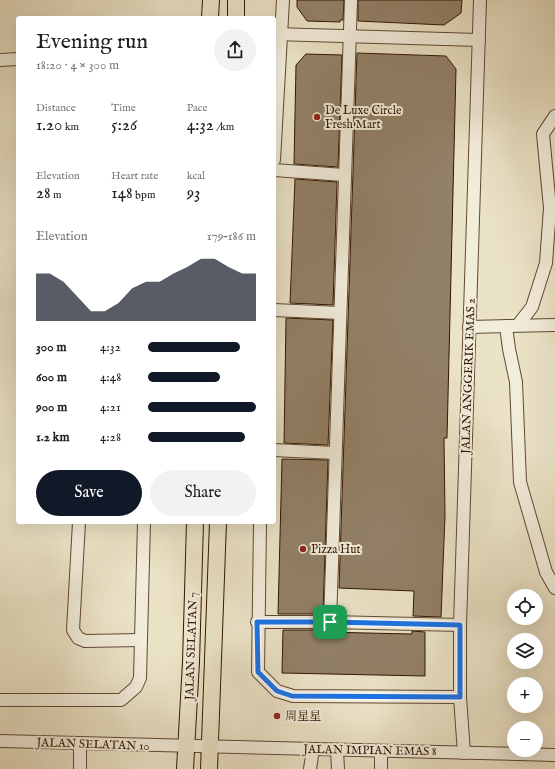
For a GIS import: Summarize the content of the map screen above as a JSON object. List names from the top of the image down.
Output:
{
  "streets": {
    "main road": ["JALAN SELATAN 7"],
    "street": ["JALAN ANGGERIK EMAS 2", "JALAN SELATAN 10", "JALAN IMPIAN EMAS 8"]
  },
  "crossings": [
    ["JALAN ANGGERIK EMAS 2", "JALAN IMPIAN EMAS 8"],
    ["JALAN SELATAN 7", "JALAN SELATAN 10"],
    ["JALAN SELATAN 7", "JALAN IMPIAN EMAS 8"],
    ["JALAN SELATAN 10", "JALAN IMPIAN EMAS 8"]
  ],
  "places": ["De Luxe Circle Fresh Mart", "Pizza Hut", "周星星"],
  "page": {
    "heading": ["Evening run", "18:20 · 4 × 300 m"],
    "stats": [
      ["Distance", "1.20 km"],
      ["Time", "5:26"],
      ["Pace", "4:32 /km"],
      ["Elevation", "28 m"],
      ["Heart rate", "148 bpm"],
      ["kcal", "93"]
    ],
    "chart": ["Elevation", "179–186 m"],
    "list": [
      {
        "name": "300 m",
        "note": "4:32"
      },
      {
        "name": "600 m",
        "note": "4:48"
      },
      {
        "name": "900 m",
        "note": "4:21"
      },
      {
        "name": "1.2 km",
        "note": "4:28"
      }
    ],
    "buttons": ["Save", "Share"],
    "map_buttons": ["+", "−"]
  }
}
